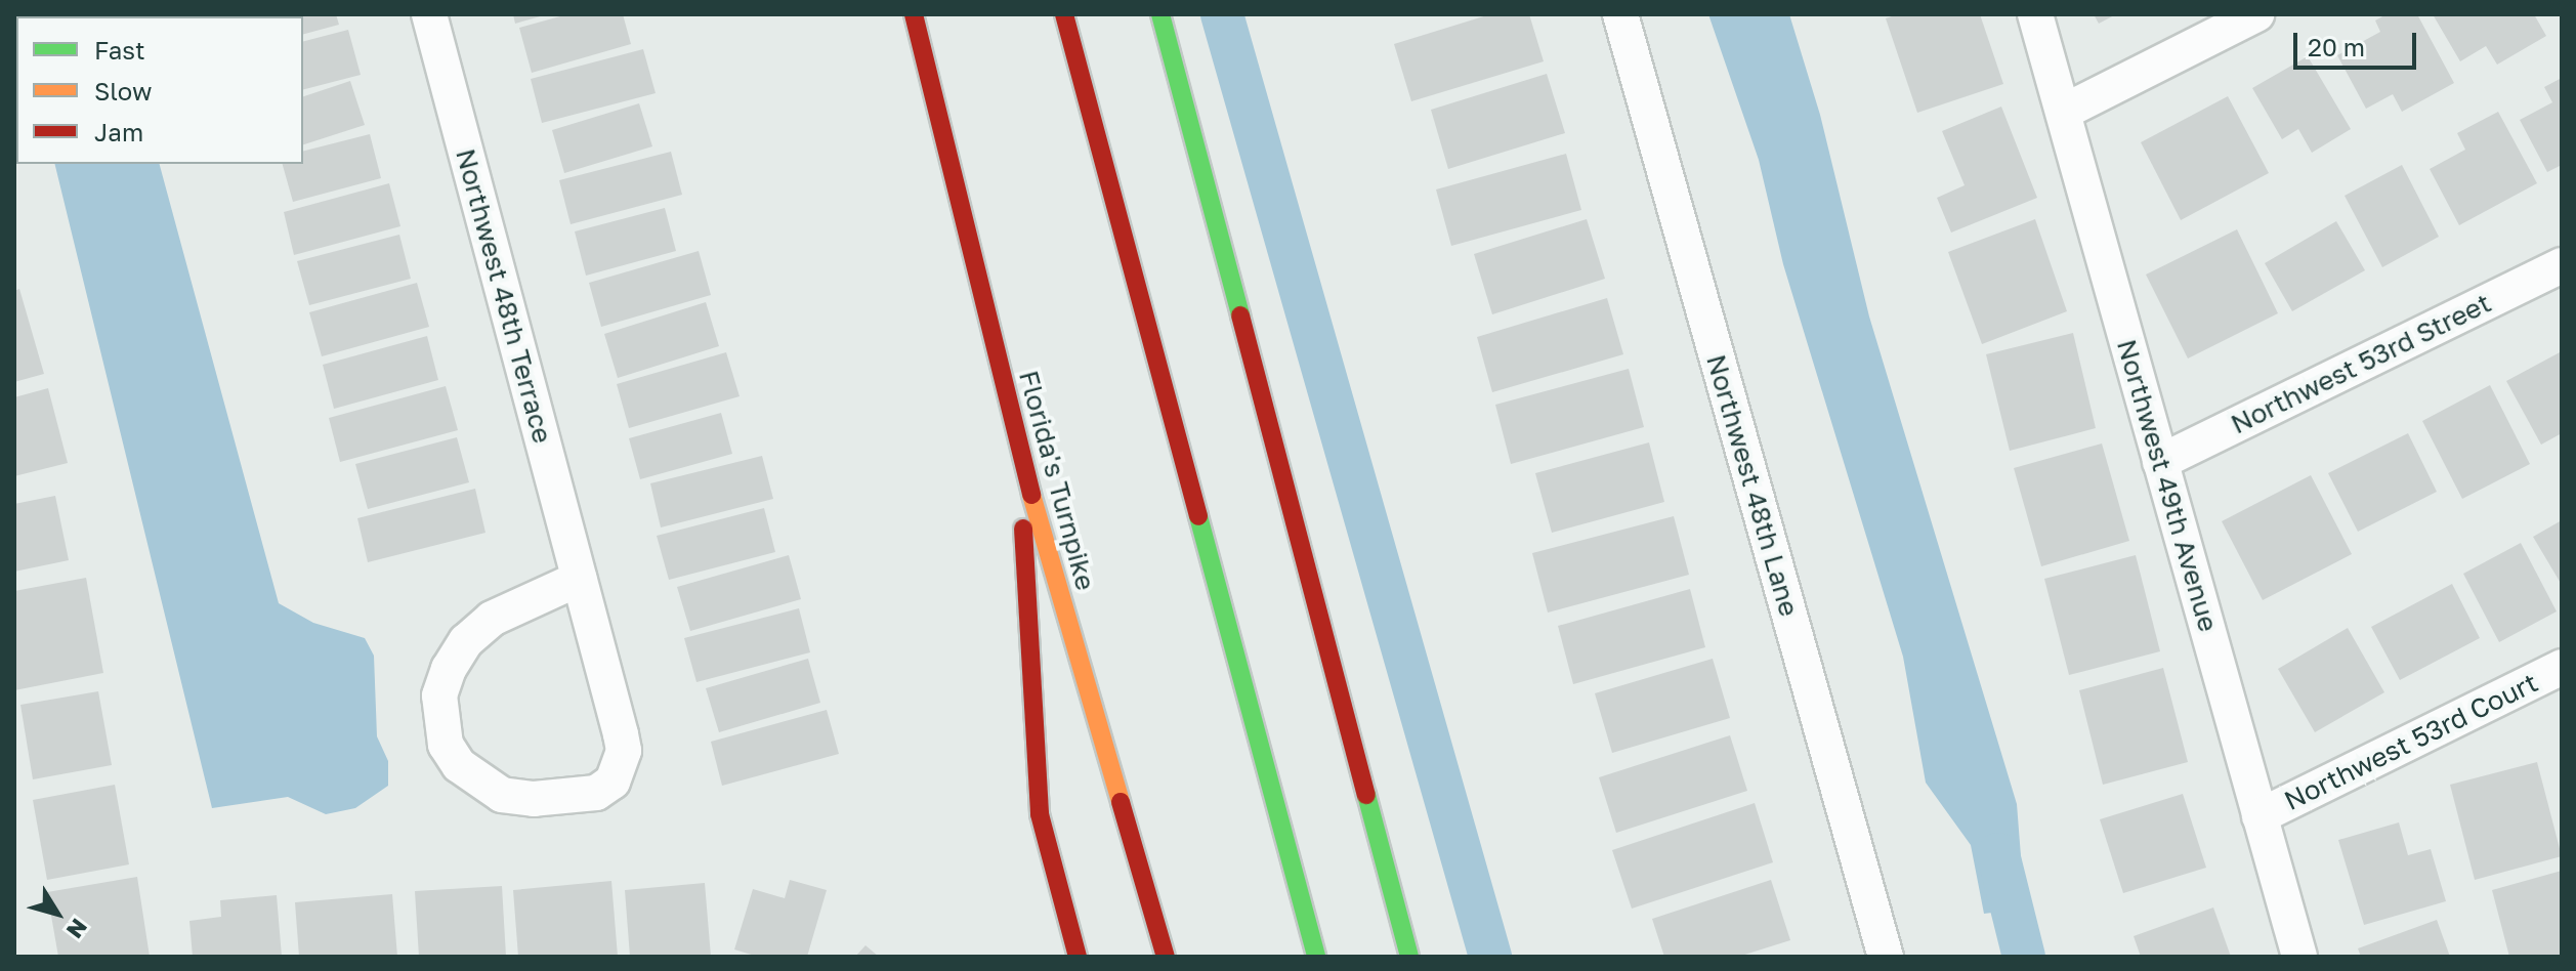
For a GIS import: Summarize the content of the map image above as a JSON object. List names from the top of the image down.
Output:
{
  "streets": {
    "highway": ["Florida's Turnpike"],
    "street": [
      "Northwest 48th Terrace",
      "Northwest 53rd Street",
      "Northwest 48th Lane",
      "Northwest 49th Avenue",
      "Northwest 53rd Court"
    ]
  },
  "crossings": [
    ["Northwest 53rd Street", "Northwest 49th Avenue"],
    ["Northwest 49th Avenue", "Northwest 53rd Court"]
  ],
  "legend": ["Fast", "Slow", "Jam"],
  "scale_bar": "20 m",
  "north": "bottom right"
}
